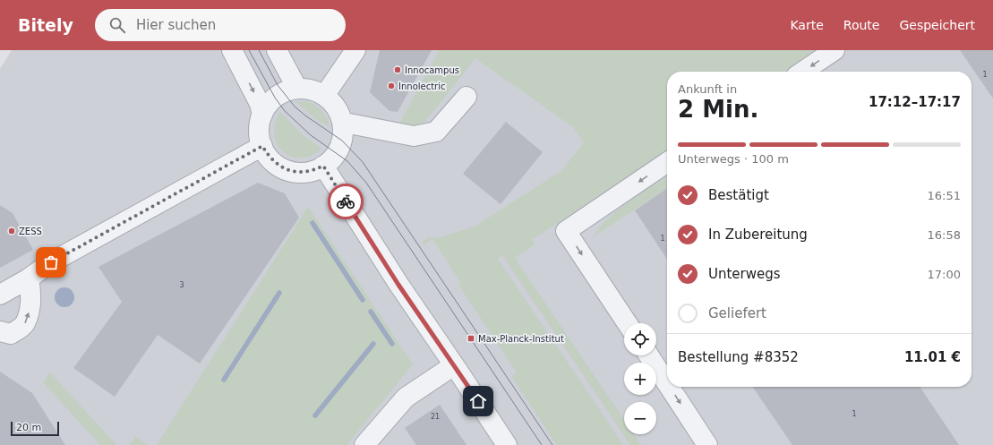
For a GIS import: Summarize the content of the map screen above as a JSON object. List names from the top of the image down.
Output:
{
  "places": {
    "other": ["Innocampus", "Innolectric", "ZESS"],
    "transit": ["Max-Planck-Institut"]
  },
  "house_numbers": [
    "1",
    "1",
    "3",
    "1",
    "21"
  ],
  "scale_bar": "20 m",
  "page": {
    "header": "Bitely",
    "search": "Hier suchen",
    "nav": ["Karte", "Route", "Gespeichert"],
    "heading": ["2 Min.", "Ankunft in", "17:12–17:17"],
    "panel": ["Bestellung #8352", "11.01 €"],
    "bar": "Unterwegs · 100 m",
    "list": [
      ["Bestätigt", "16:51"],
      ["In Zubereitung", "16:58"],
      ["Unterwegs", "17:00"],
      "Geliefert"
    ],
    "map_buttons": ["+", "−"],
    "scale": "20 m"
  }
}
